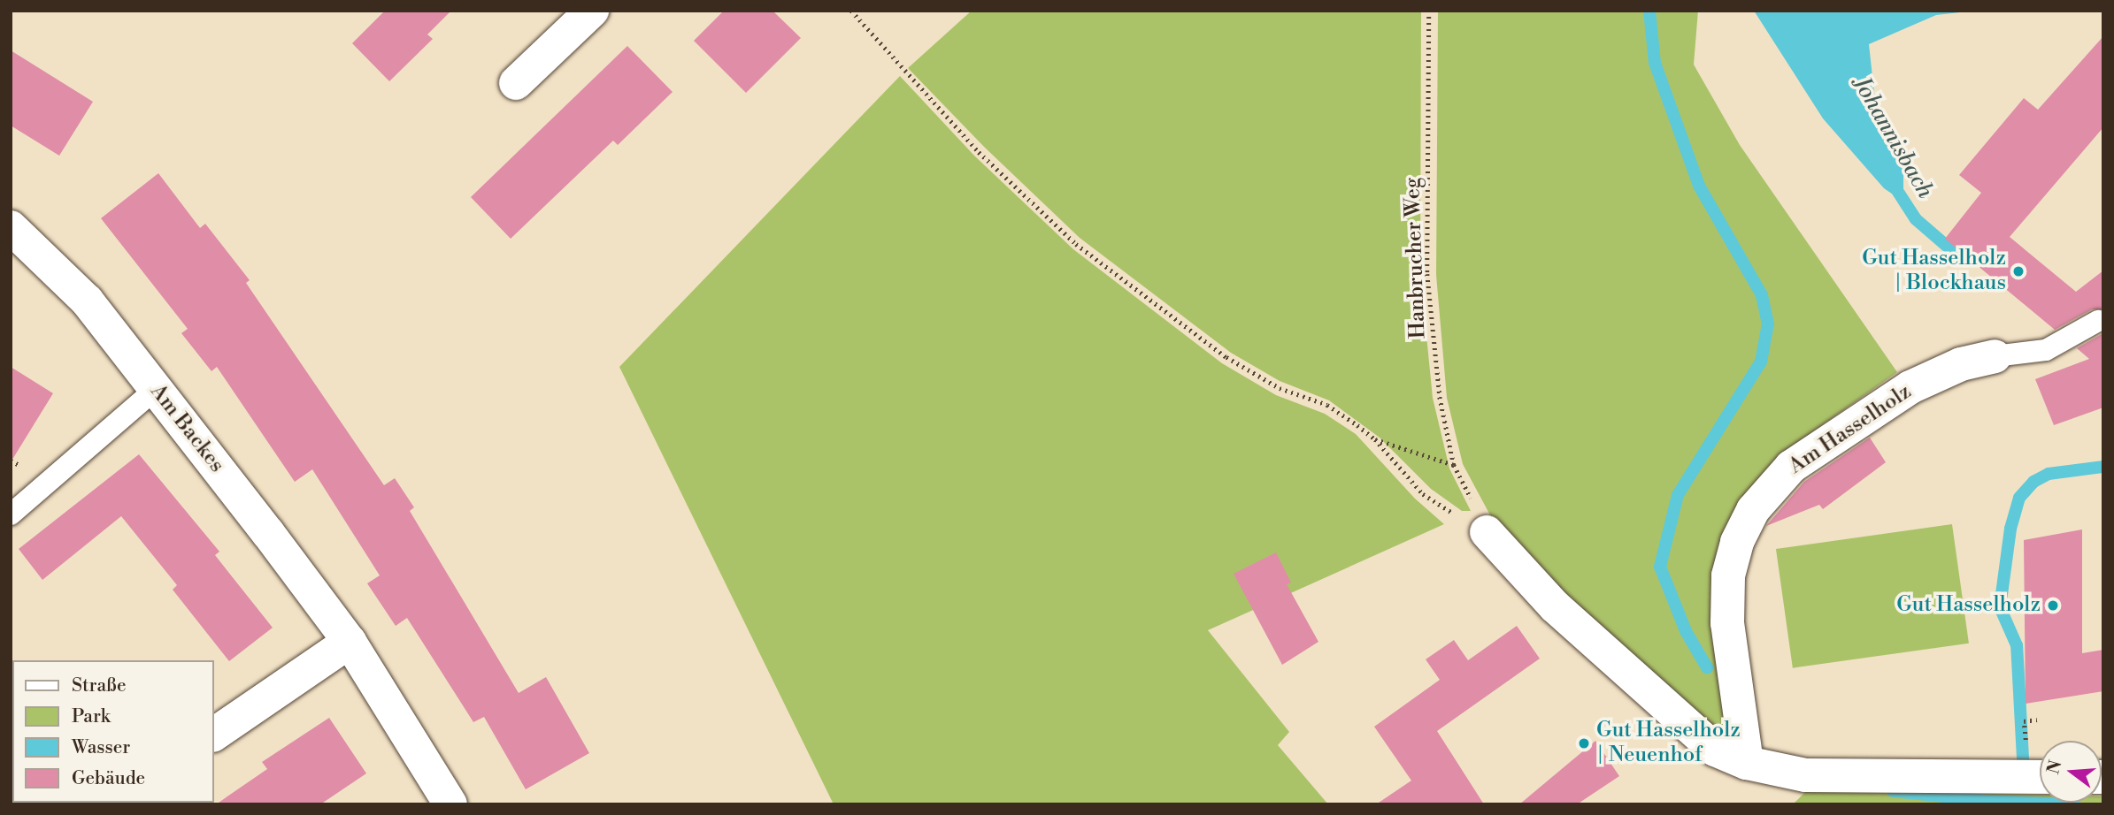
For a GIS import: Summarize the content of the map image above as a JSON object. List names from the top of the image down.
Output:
{
  "streets": {
    "street": ["Am Backes", "Am Hasselholz"],
    "path": ["Hanbrucher Weg"]
  },
  "water": ["Johannisbach"],
  "places": ["Gut Hasselholz | Blockhaus", "Gut Hasselholz", "Gut Hasselholz | Neuenhof"],
  "legend": [
    "Straße",
    "Park",
    "Wasser",
    "Gebäude"
  ],
  "north": "left"
}
